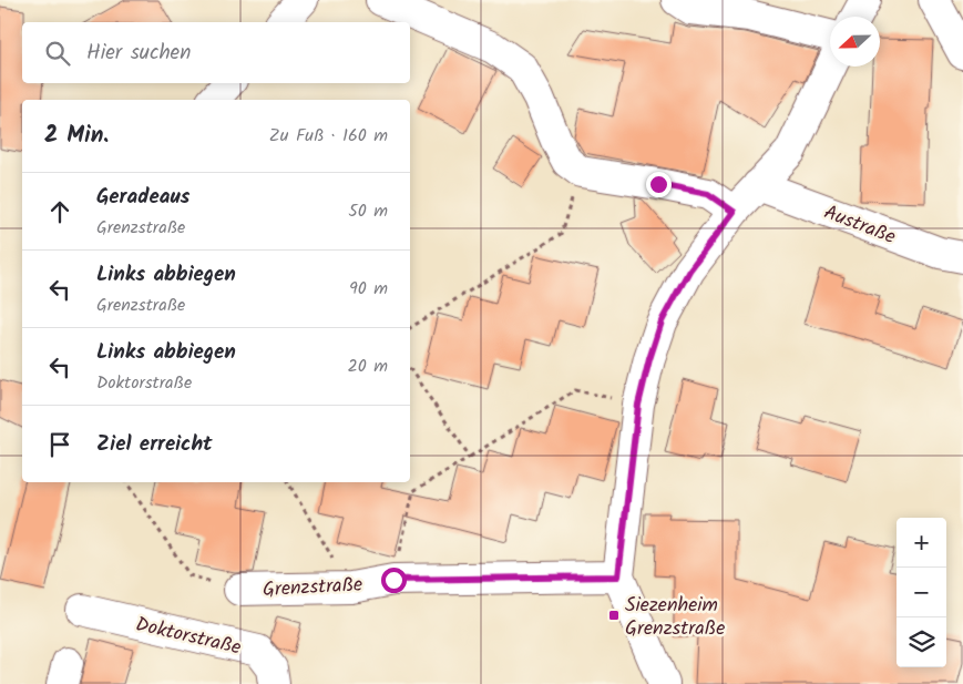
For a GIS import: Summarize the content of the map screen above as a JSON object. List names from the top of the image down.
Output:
{
  "streets": {
    "street": ["Austraße", "Grenzstraße", "Doktorstraße"]
  },
  "places": {
    "transit": ["Siezenheim Grenzstraße"]
  },
  "north": "left",
  "page": {
    "search": "Hier suchen",
    "heading": ["2 Min.", "Zu Fuß · 160 m"],
    "list": [
      ["Geradeaus", "Grenzstraße", "50 m"],
      ["Links abbiegen", "Grenzstraße", "90 m"],
      ["Links abbiegen", "Doktorstraße", "20 m"],
      "Ziel erreicht"
    ],
    "map_buttons": ["+", "−"]
  }
}
